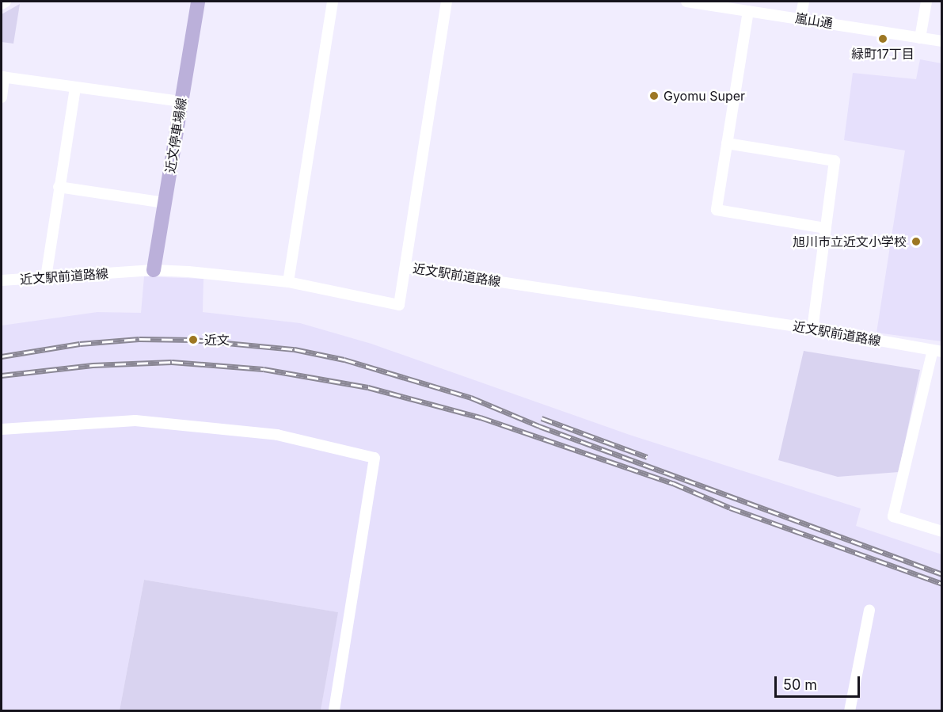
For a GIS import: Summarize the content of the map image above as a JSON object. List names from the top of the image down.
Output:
{
  "streets": {
    "main road": ["近文停車場線"],
    "street": ["嵐山通", "近文駅前道路線"]
  },
  "crossings": [
    ["近文停車場線", "近文駅前道路線"]
  ],
  "places": [
    "緑町17丁目",
    "Gyomu Super",
    "旭川市立近文小学校",
    "近文"
  ],
  "scale_bar": "50 m"
}
